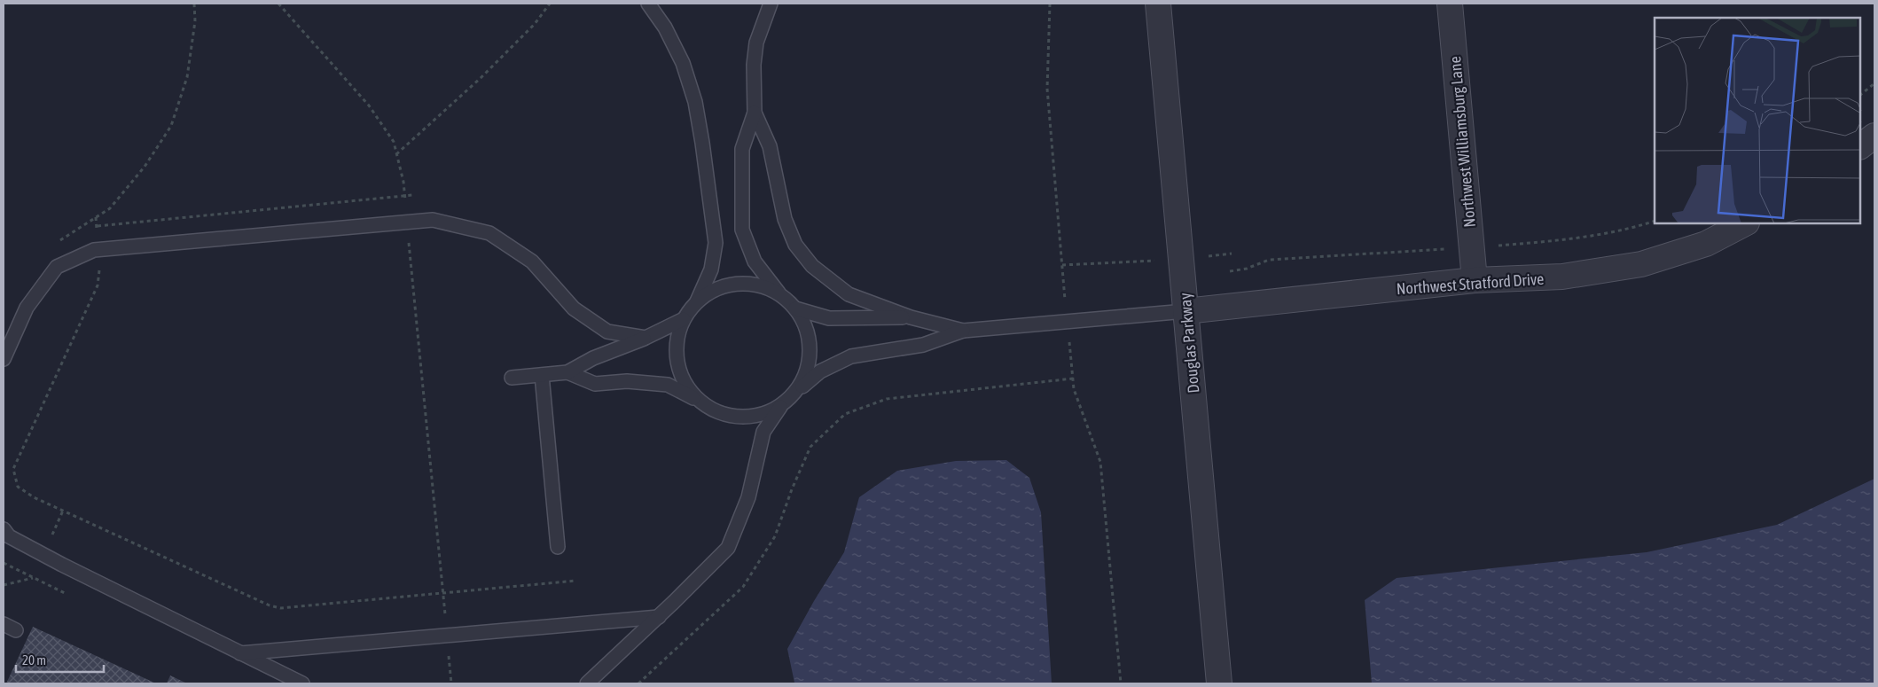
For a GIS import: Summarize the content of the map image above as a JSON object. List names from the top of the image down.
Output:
{
  "streets": {
    "street": ["Northwest Williamsburg Lane", "Northwest Stratford Drive", "Douglas Parkway"]
  },
  "crossings": [
    ["Northwest Williamsburg Lane", "Northwest Stratford Drive"],
    ["Northwest Stratford Drive", "Douglas Parkway"]
  ],
  "scale_bar": "20 m"
}
